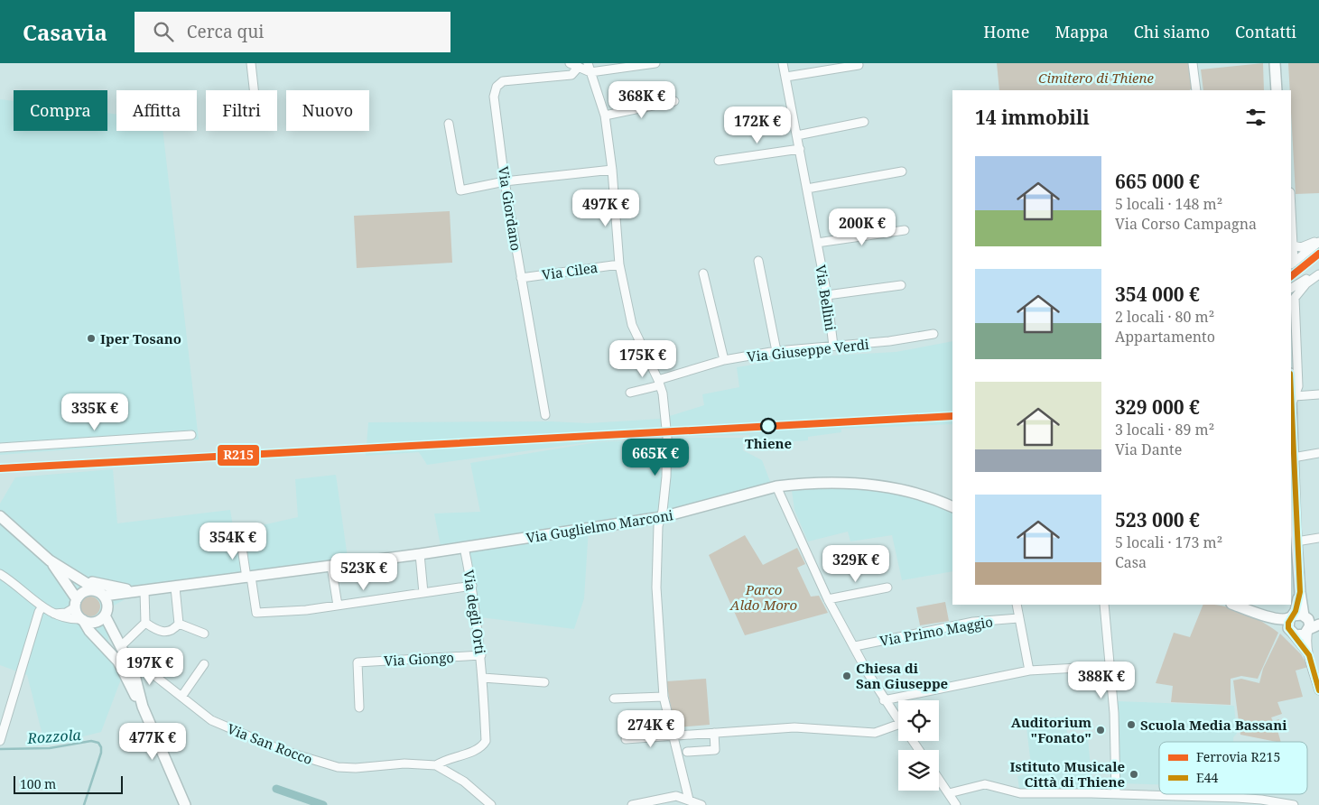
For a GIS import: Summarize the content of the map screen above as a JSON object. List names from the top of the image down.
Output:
{
  "streets": {
    "main road": ["Via Guglielmo Marconi"],
    "street": [
      "Via Giordano",
      "Via Cilea",
      "Via Bellini",
      "Via Giuseppe Verdi",
      "Via degli Orti",
      "Via Primo Maggio",
      "Via Giongo",
      "Via San Rocco"
    ]
  },
  "crossings": [
    ["Via Giordano", "Via Cilea"],
    ["Via Bellini", "Via Giuseppe Verdi"],
    ["Via Guglielmo Marconi", "Via degli Orti"],
    ["Via degli Orti", "Via Giongo"],
    ["Via degli Orti", "Via San Rocco"]
  ],
  "water": ["Rozzola"],
  "parks": ["Cimitero di Thiene", "Parco Aldo Moro"],
  "places": [
    "Iper Tosano",
    "Thiene",
    "Chiesa di San Giuseppe",
    "Scuola Media Bassani",
    "Auditorium \"Fonato\"",
    "Istituto Musicale Città di Thiene"
  ],
  "lines": ["rail line R215", "transit line E44"],
  "legend": ["Ferrovia R215", "E44"],
  "scale_bar": "100 m",
  "page": {
    "header": "Casavia",
    "search": "Cerca qui",
    "nav": [
      "Home",
      "Mappa",
      "Chi siamo",
      "Contatti"
    ],
    "price": [
      "368K €",
      "172K €",
      "497K €",
      "200K €",
      "175K €",
      "335K €",
      "665K €",
      "354K €",
      "329K €",
      "523K €",
      "197K €",
      "388K €",
      "274K €",
      "477K €"
    ],
    "chip": [
      "Compra",
      "Affitta",
      "Filtri",
      "Nuovo"
    ],
    "heading": "14 immobili",
    "list": [
      {
        "name": "665 000 €",
        "note": "5 locali · 148 m² · Via Corso Campagna"
      },
      {
        "name": "354 000 €",
        "note": "2 locali · 80 m² · Appartamento"
      },
      {
        "name": "329 000 €",
        "note": "3 locali · 89 m² · Via Dante"
      },
      {
        "name": "523 000 €",
        "note": "5 locali · 173 m² · Casa"
      }
    ],
    "scale": "100 m"
  }
}
